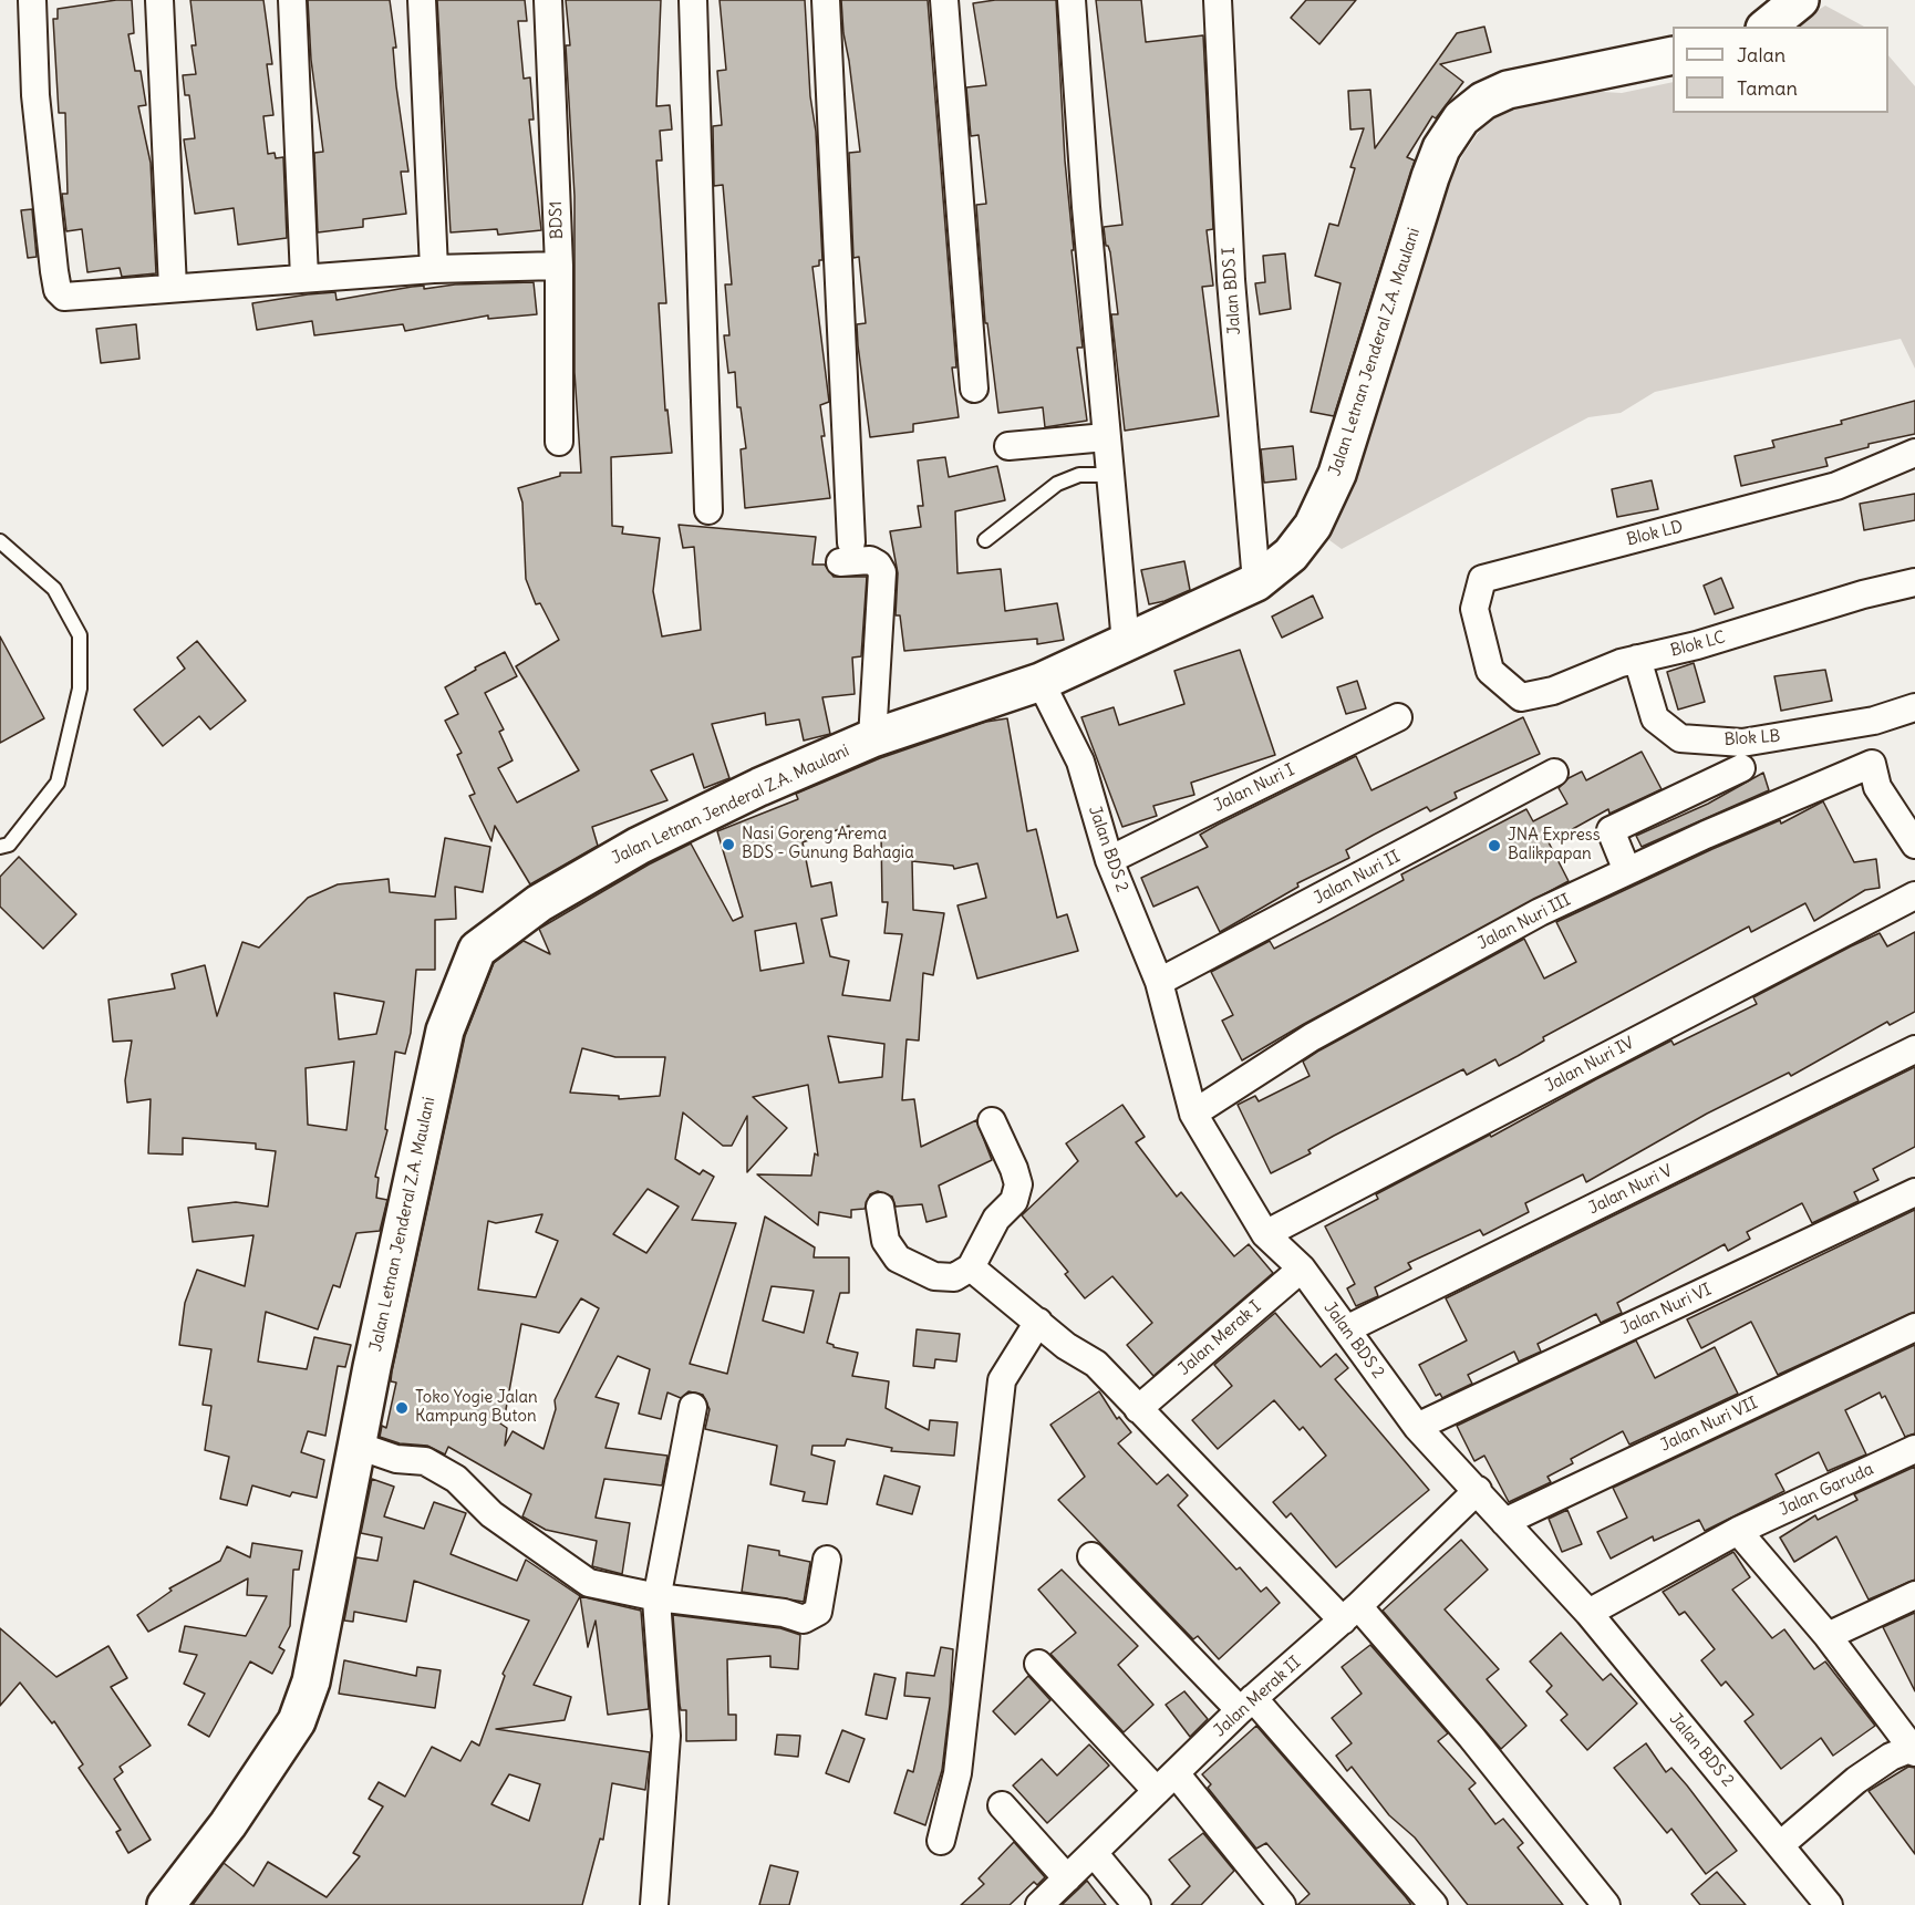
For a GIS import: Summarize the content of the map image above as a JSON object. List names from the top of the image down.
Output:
{
  "streets": {
    "street": [
      "BDS1",
      "Jalan BDS I",
      "Jalan Letnan Jenderal Z.A. Maulani",
      "Blok LD",
      "Blok LC",
      "Blok LB",
      "Jalan Nuri I",
      "Jalan BDS 2",
      "Jalan Nuri II",
      "Jalan Nuri III",
      "Jalan Nuri IV",
      "Jalan Nuri V",
      "Jalan Nuri VI",
      "Jalan Merak I",
      "Jalan Nuri VII",
      "Jalan Garuda",
      "Jalan Merak II"
    ]
  },
  "crossings": [
    ["Jalan BDS I", "Jalan Letnan Jenderal Z.A. Maulani"],
    ["Jalan Letnan Jenderal Z.A. Maulani", "Jalan BDS 2"],
    ["Blok LD", "Blok LC"],
    ["Blok LC", "Blok LB"],
    ["Jalan Nuri I", "Jalan BDS 2"],
    ["Jalan BDS 2", "Jalan Nuri II"],
    ["Jalan BDS 2", "Jalan Nuri III"],
    ["Jalan BDS 2", "Jalan Nuri IV"],
    ["Jalan BDS 2", "Jalan Nuri V"],
    ["Jalan BDS 2", "Jalan Nuri VI"],
    ["Jalan BDS 2", "Jalan Merak I"],
    ["Jalan BDS 2", "Jalan Nuri VII"],
    ["Jalan BDS 2", "Jalan Garuda"],
    ["Jalan BDS 2", "Jalan Merak II"]
  ],
  "places": ["Nasi Goreng Arema BDS - Gunung Bahagia", "JNA Express Balikpapan", "Toko Yogie Jalan Kampung Buton"],
  "legend": ["Jalan", "Taman"]
}
